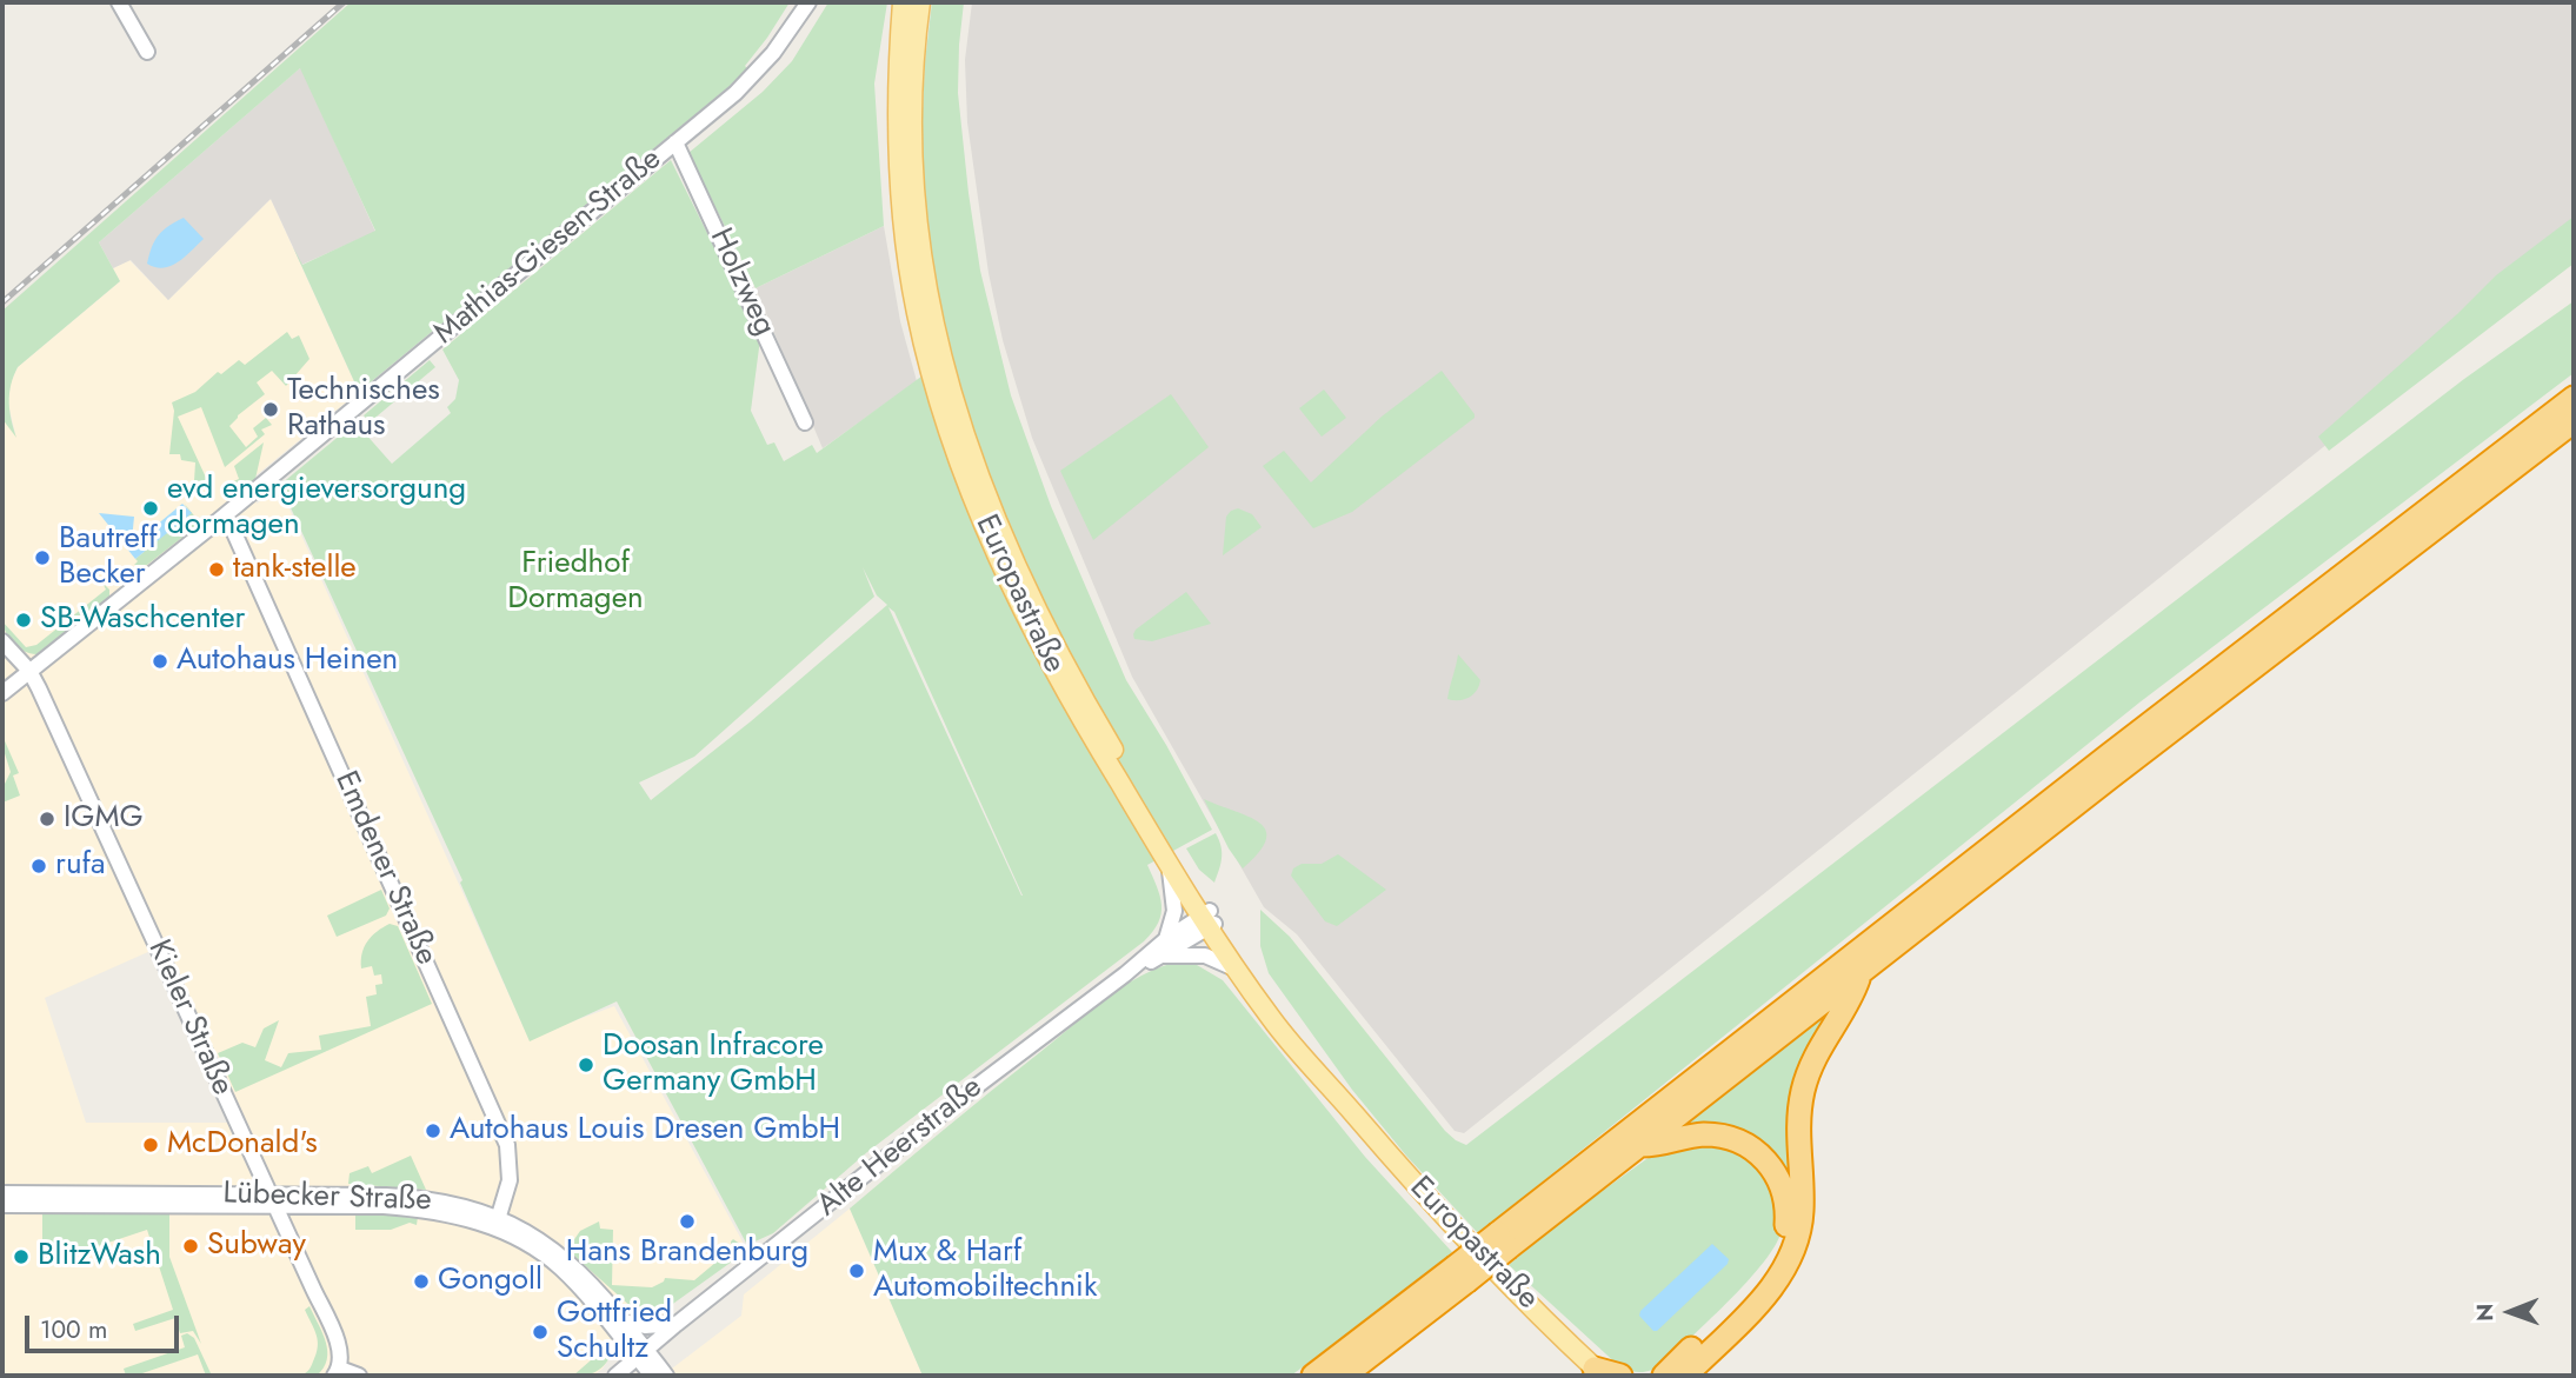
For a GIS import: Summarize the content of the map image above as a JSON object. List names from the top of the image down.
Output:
{
  "streets": {
    "main road": ["Europastraße"],
    "street": [
      "Mathias-Giesen-Straße",
      "Holzweg",
      "Emdener Straße",
      "Kieler Straße",
      "Alte Heerstraße",
      "Lübecker Straße"
    ]
  },
  "crossings": [
    ["Mathias-Giesen-Straße", "Holzweg"],
    ["Mathias-Giesen-Straße", "Emdener Straße"],
    ["Mathias-Giesen-Straße", "Kieler Straße"],
    ["Europastraße", "Alte Heerstraße"],
    ["Emdener Straße", "Lübecker Straße"],
    ["Kieler Straße", "Lübecker Straße"],
    ["Alte Heerstraße", "Lübecker Straße"]
  ],
  "parks": ["Friedhof Dormagen"],
  "places": [
    "Technisches Rathaus",
    "evd energieversorgung dormagen",
    "Bautreff Becker",
    "tank-stelle",
    "SB-Waschcenter",
    "Autohaus Heinen",
    "IGMG",
    "rufa",
    "Doosan Infracore Germany GmbH",
    "Autohaus Louis Dresen GmbH",
    "McDonald's",
    "Hans Brandenburg",
    "Subway",
    "BlitzWash",
    "Mux & Harf Automobiltechnik",
    "Gongoll",
    "Gottfried Schultz"
  ],
  "scale_bar": "100 m",
  "north": "left"
}
